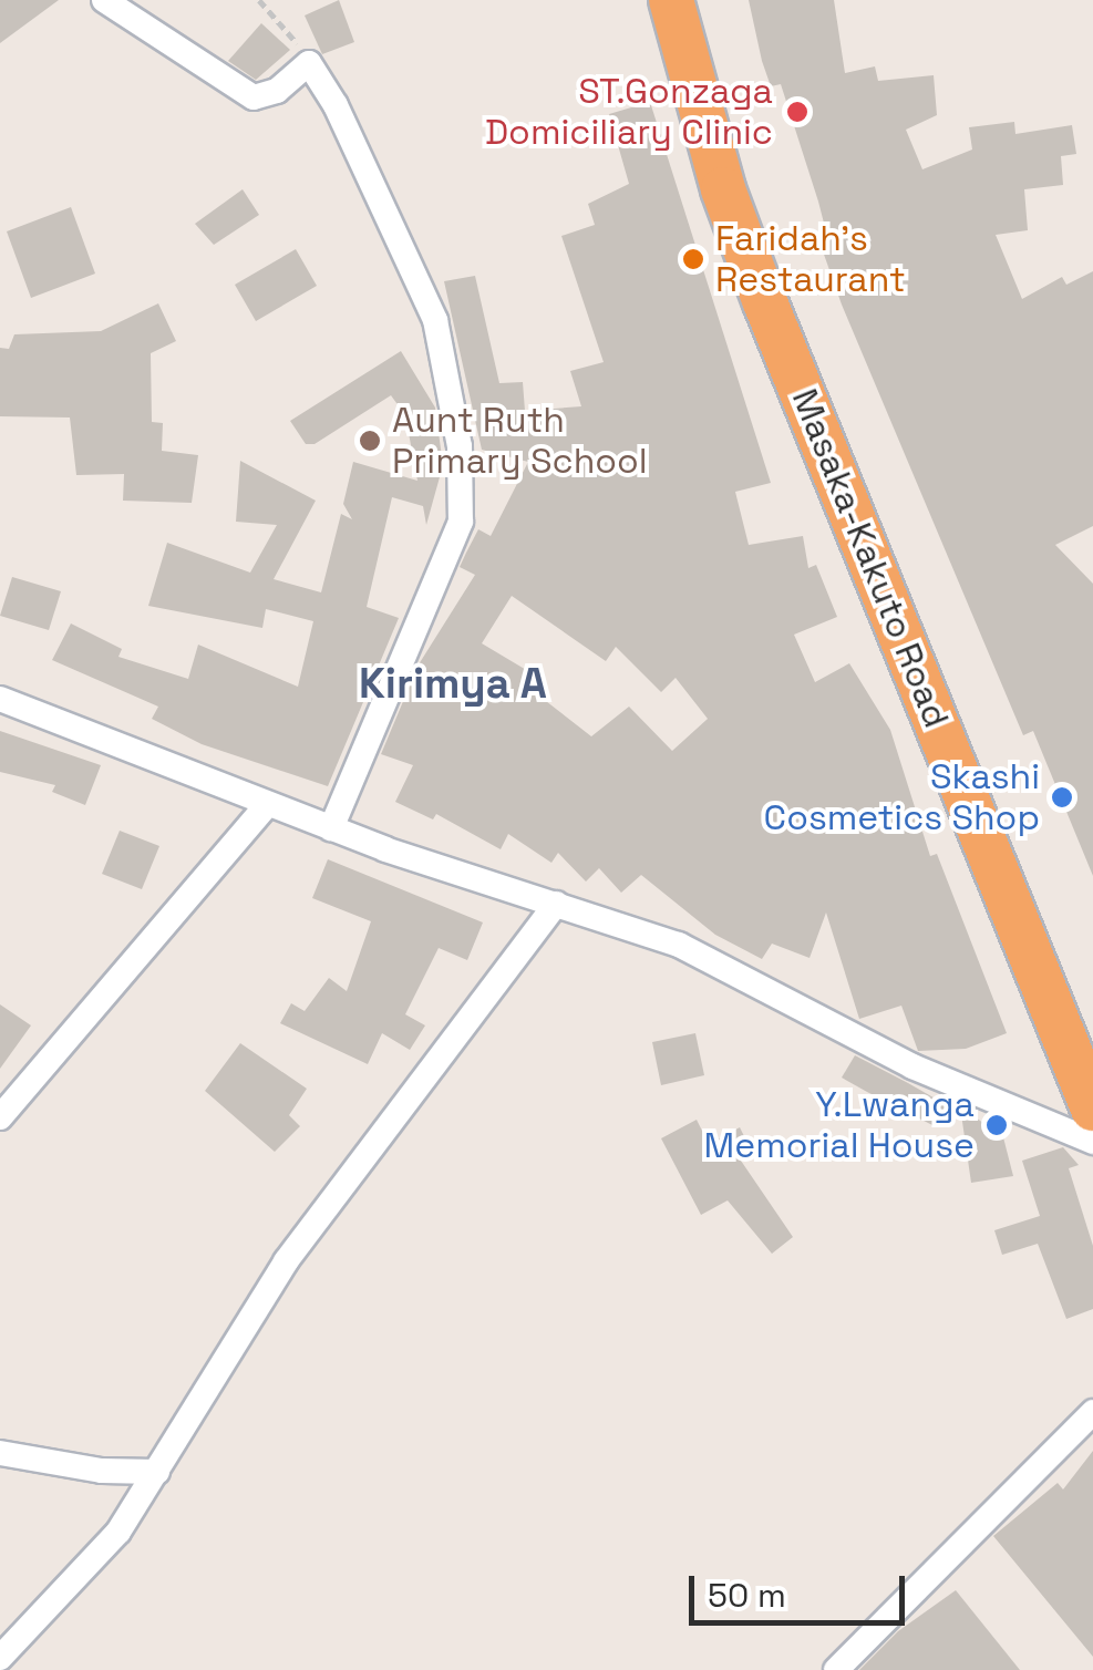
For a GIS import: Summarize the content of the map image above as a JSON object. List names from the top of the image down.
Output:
{
  "streets": {
    "highway": ["Masaka-Kakuto Road"]
  },
  "districts": ["Kirimya A"],
  "places": [
    "ST.Gonzaga Domiciliary Clinic",
    "Faridah's Restaurant",
    "Aunt Ruth Primary School",
    "Skashi Cosmetics Shop",
    "Y.Lwanga Memorial House"
  ],
  "scale_bar": "50 m"
}
